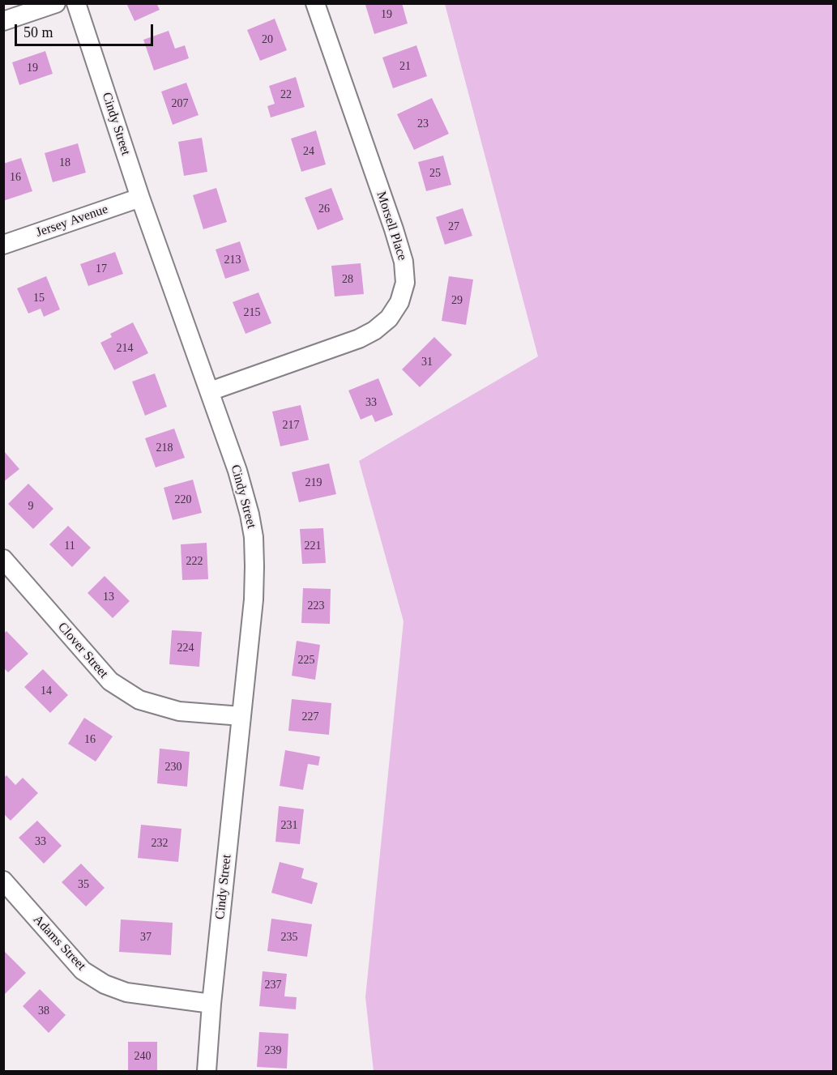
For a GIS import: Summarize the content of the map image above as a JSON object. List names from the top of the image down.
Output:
{
  "streets": {
    "street": [
      "Cindy Street",
      "Jersey Avenue",
      "Morsell Place",
      "Clover Street",
      "Adams Street"
    ]
  },
  "crossings": [
    ["Cindy Street", "Jersey Avenue"],
    ["Cindy Street", "Morsell Place"],
    ["Cindy Street", "Clover Street"],
    ["Cindy Street", "Adams Street"]
  ],
  "house_numbers": [
    "19",
    "20",
    "21",
    "19",
    "22",
    "207",
    "23",
    "24",
    "18",
    "25",
    "16",
    "26",
    "27",
    "213",
    "17",
    "28",
    "15",
    "29",
    "215",
    "214",
    "31",
    "33",
    "217",
    "218",
    "219",
    "220",
    "9",
    "11",
    "221",
    "222",
    "13",
    "223",
    "224",
    "225",
    "14",
    "227",
    "16",
    "230",
    "231",
    "33",
    "232",
    "35",
    "37",
    "235",
    "237",
    "38",
    "239",
    "240"
  ],
  "scale_bar": "50 m"
}
